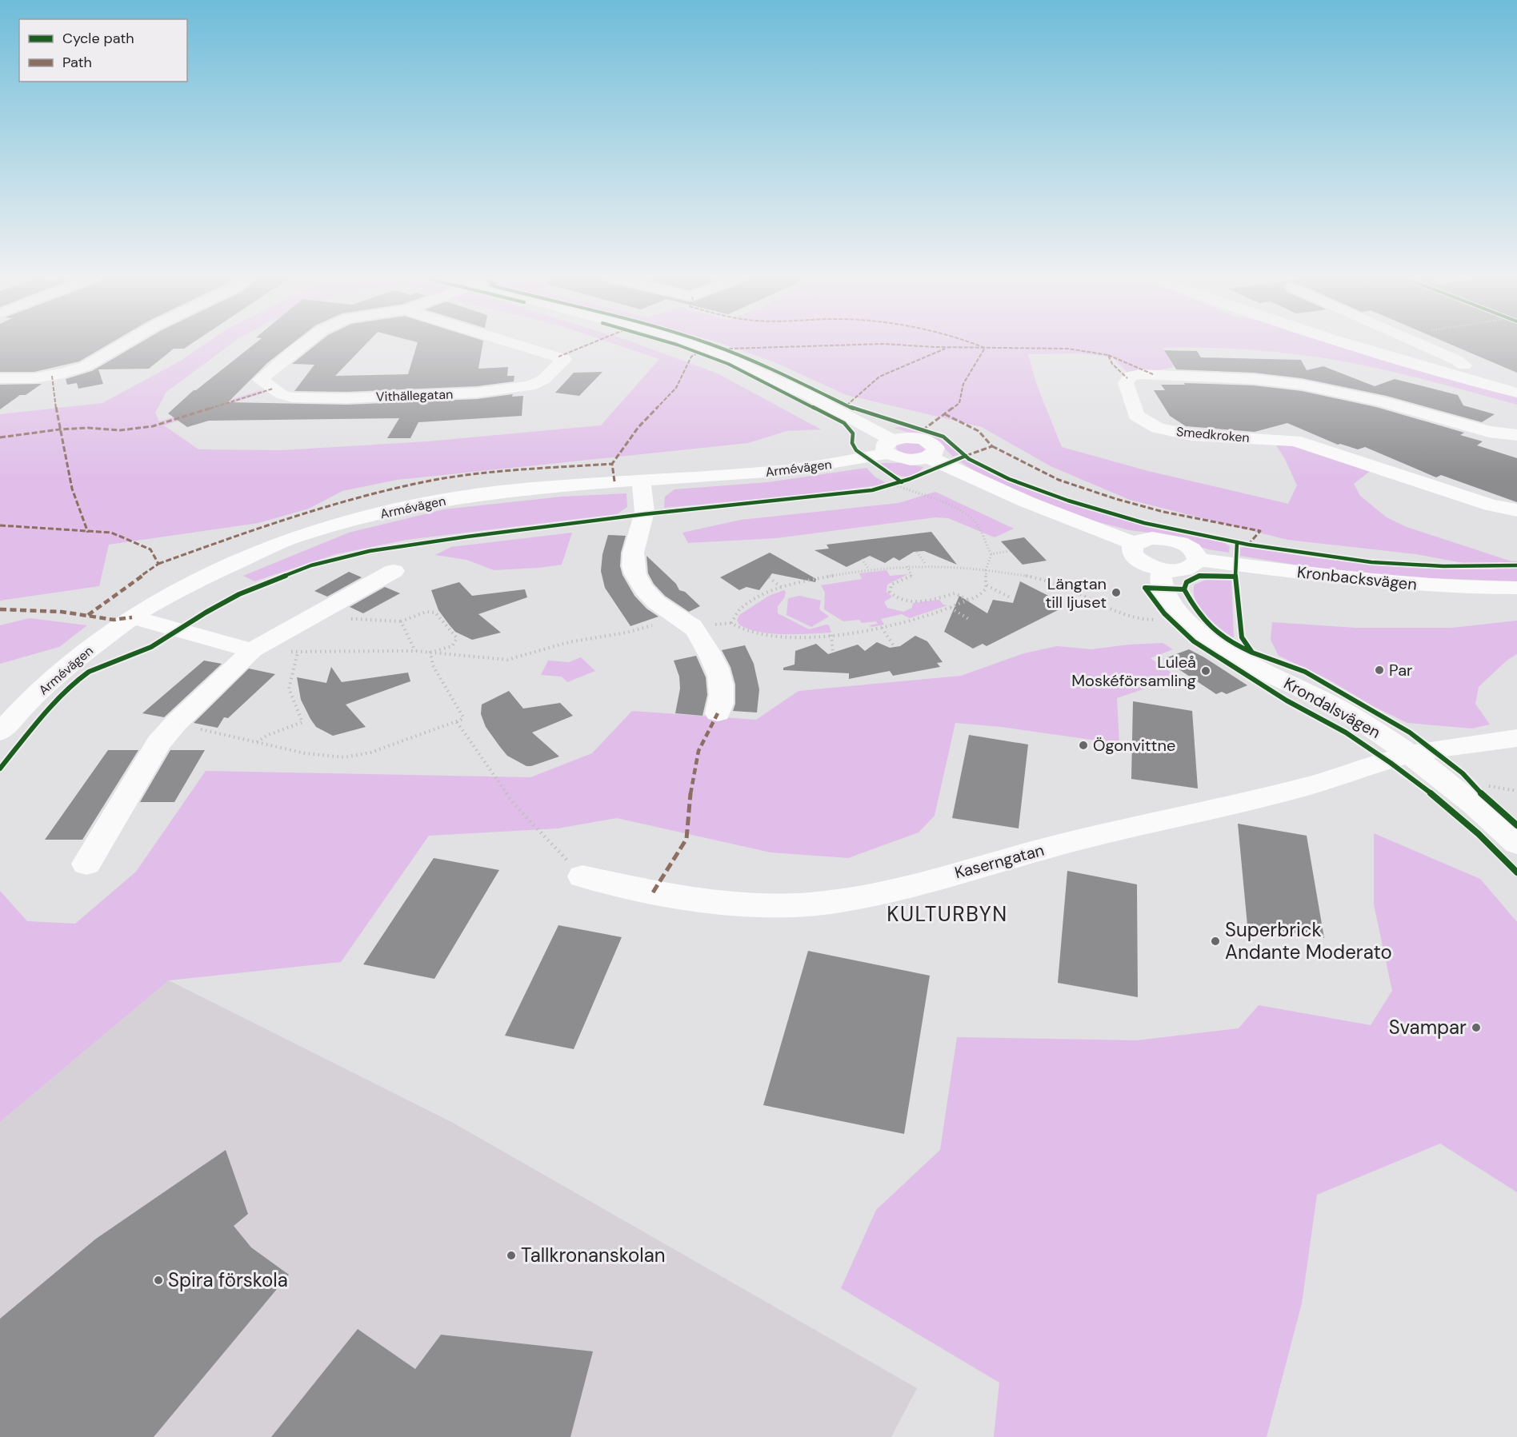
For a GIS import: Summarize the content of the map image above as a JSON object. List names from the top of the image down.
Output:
{
  "streets": {
    "street": [
      "Vithällegatan",
      "Smedkroken",
      "Armévägen",
      "Kronbacksvägen",
      "Krondalsvägen",
      "Kaserngatan"
    ]
  },
  "crossings": [
    ["Krondalsvägen", "Kaserngatan"]
  ],
  "districts": ["KULTURBYN"],
  "places": [
    "Längtan till ljuset",
    "Par",
    "Luleå Moskéförsamling",
    "Ögonvittne",
    "Superbrick Andante Moderato",
    "Svampar",
    "Tallkronanskolan",
    "Spira förskola"
  ],
  "legend": ["Cycle path", "Path"]
}
